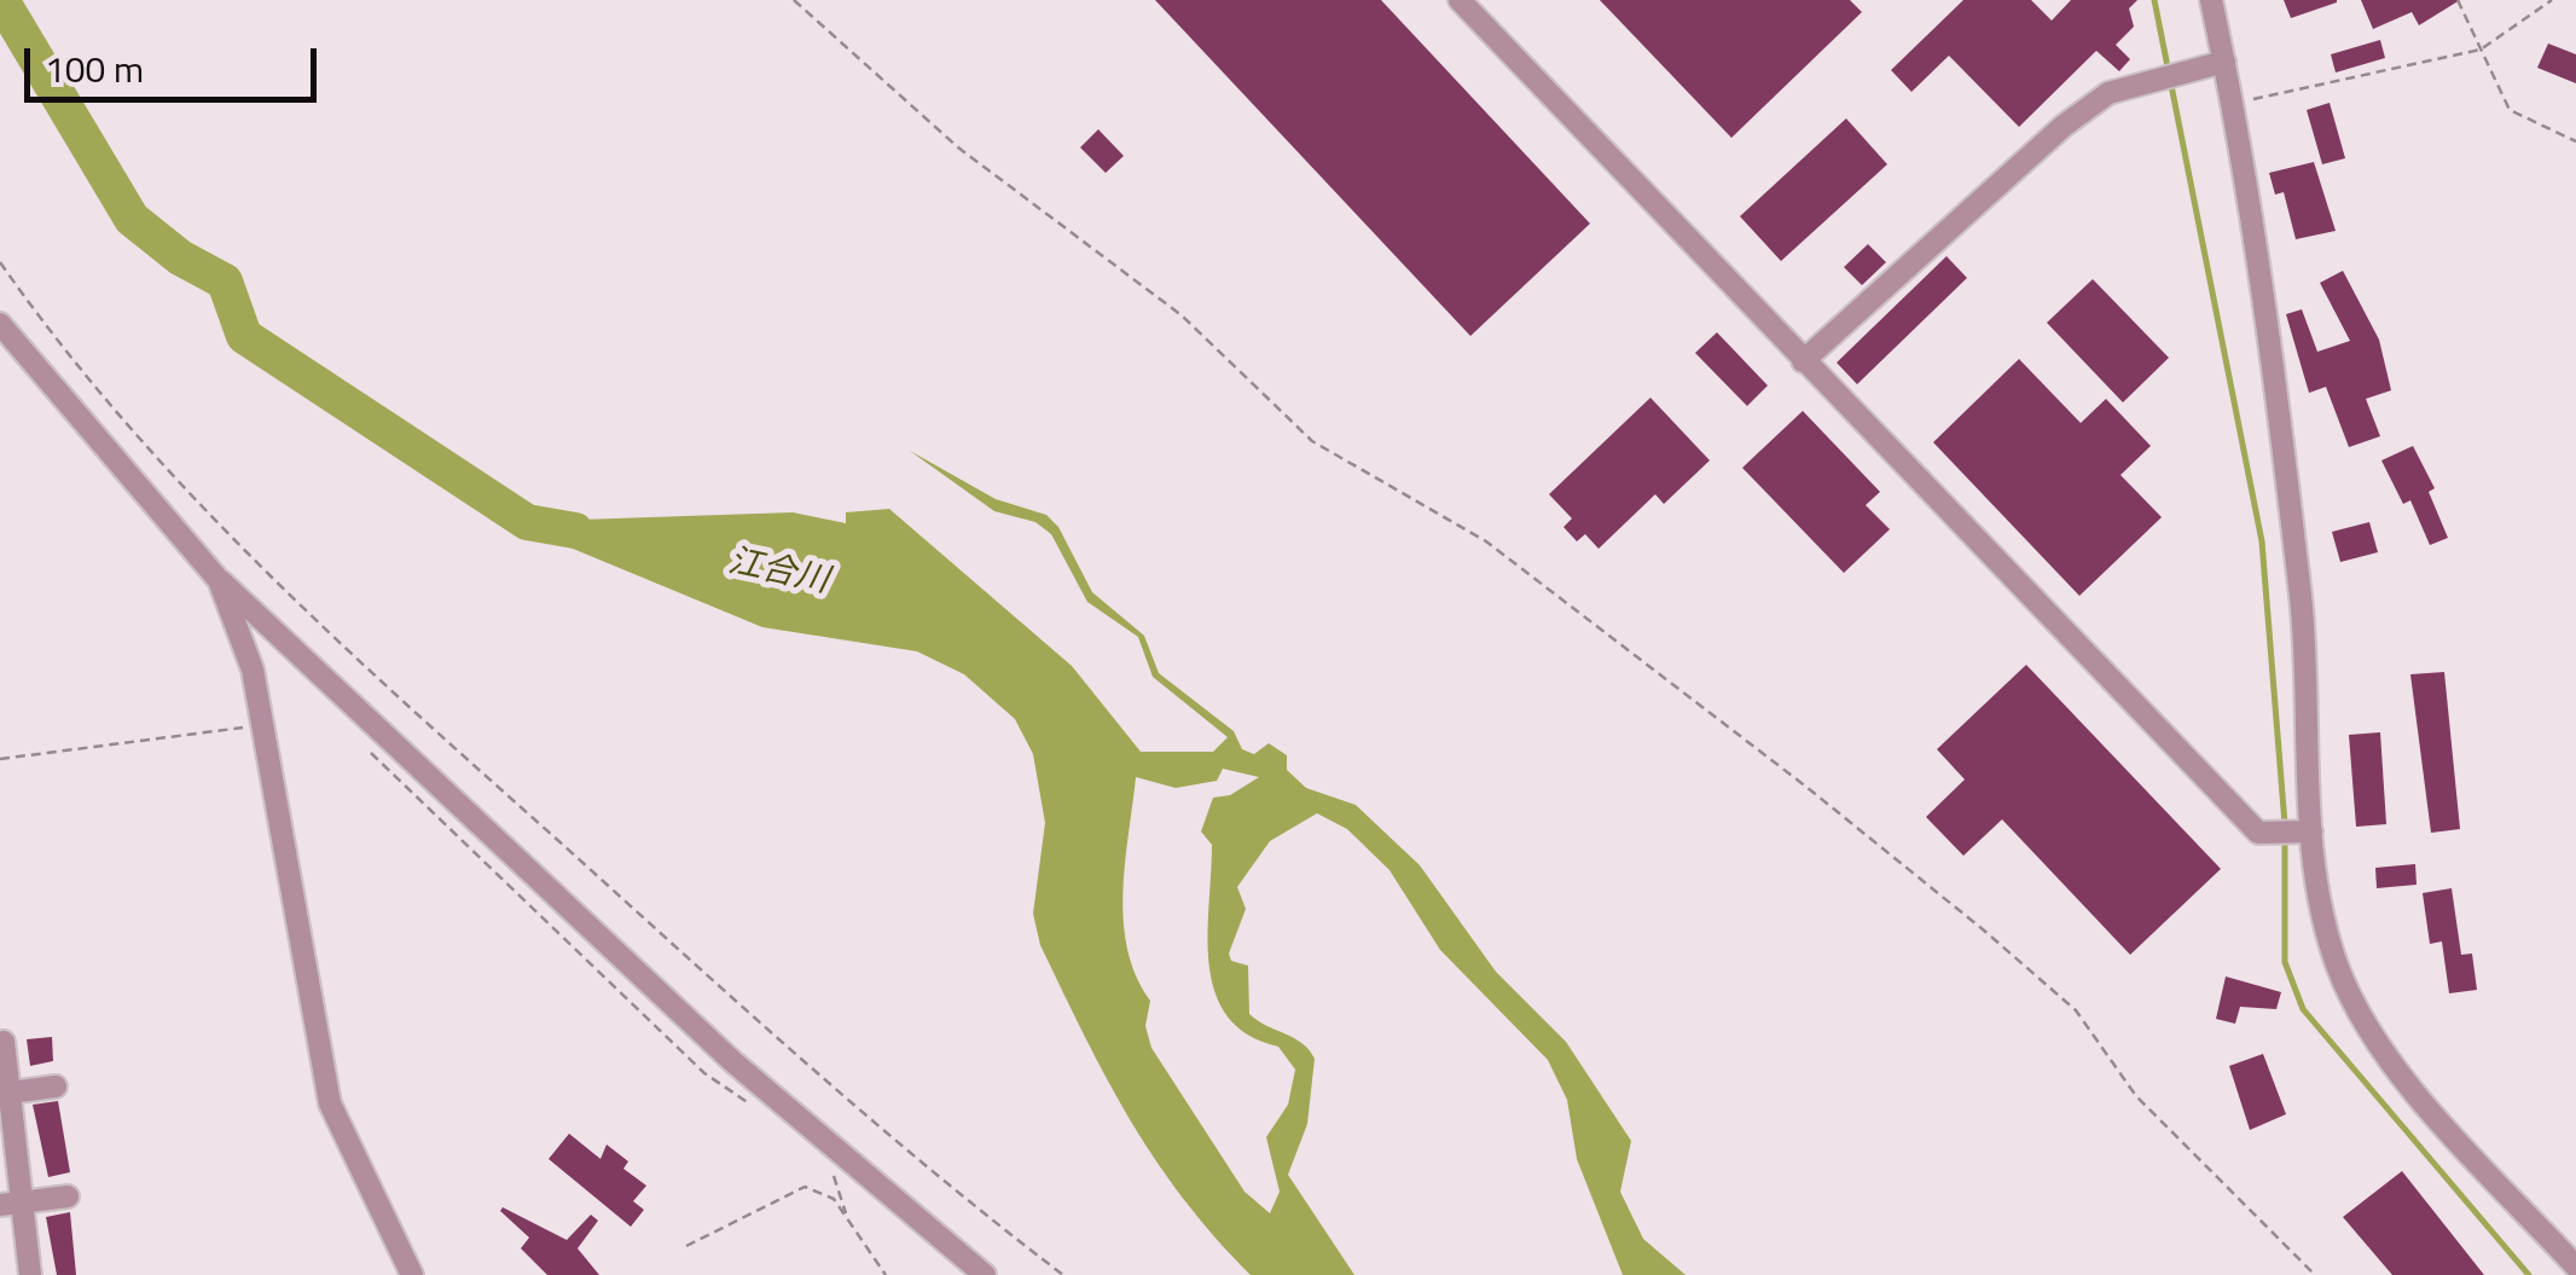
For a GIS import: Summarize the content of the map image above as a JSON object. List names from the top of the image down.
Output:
{
  "water": ["江合川"],
  "scale_bar": "100 m"
}
